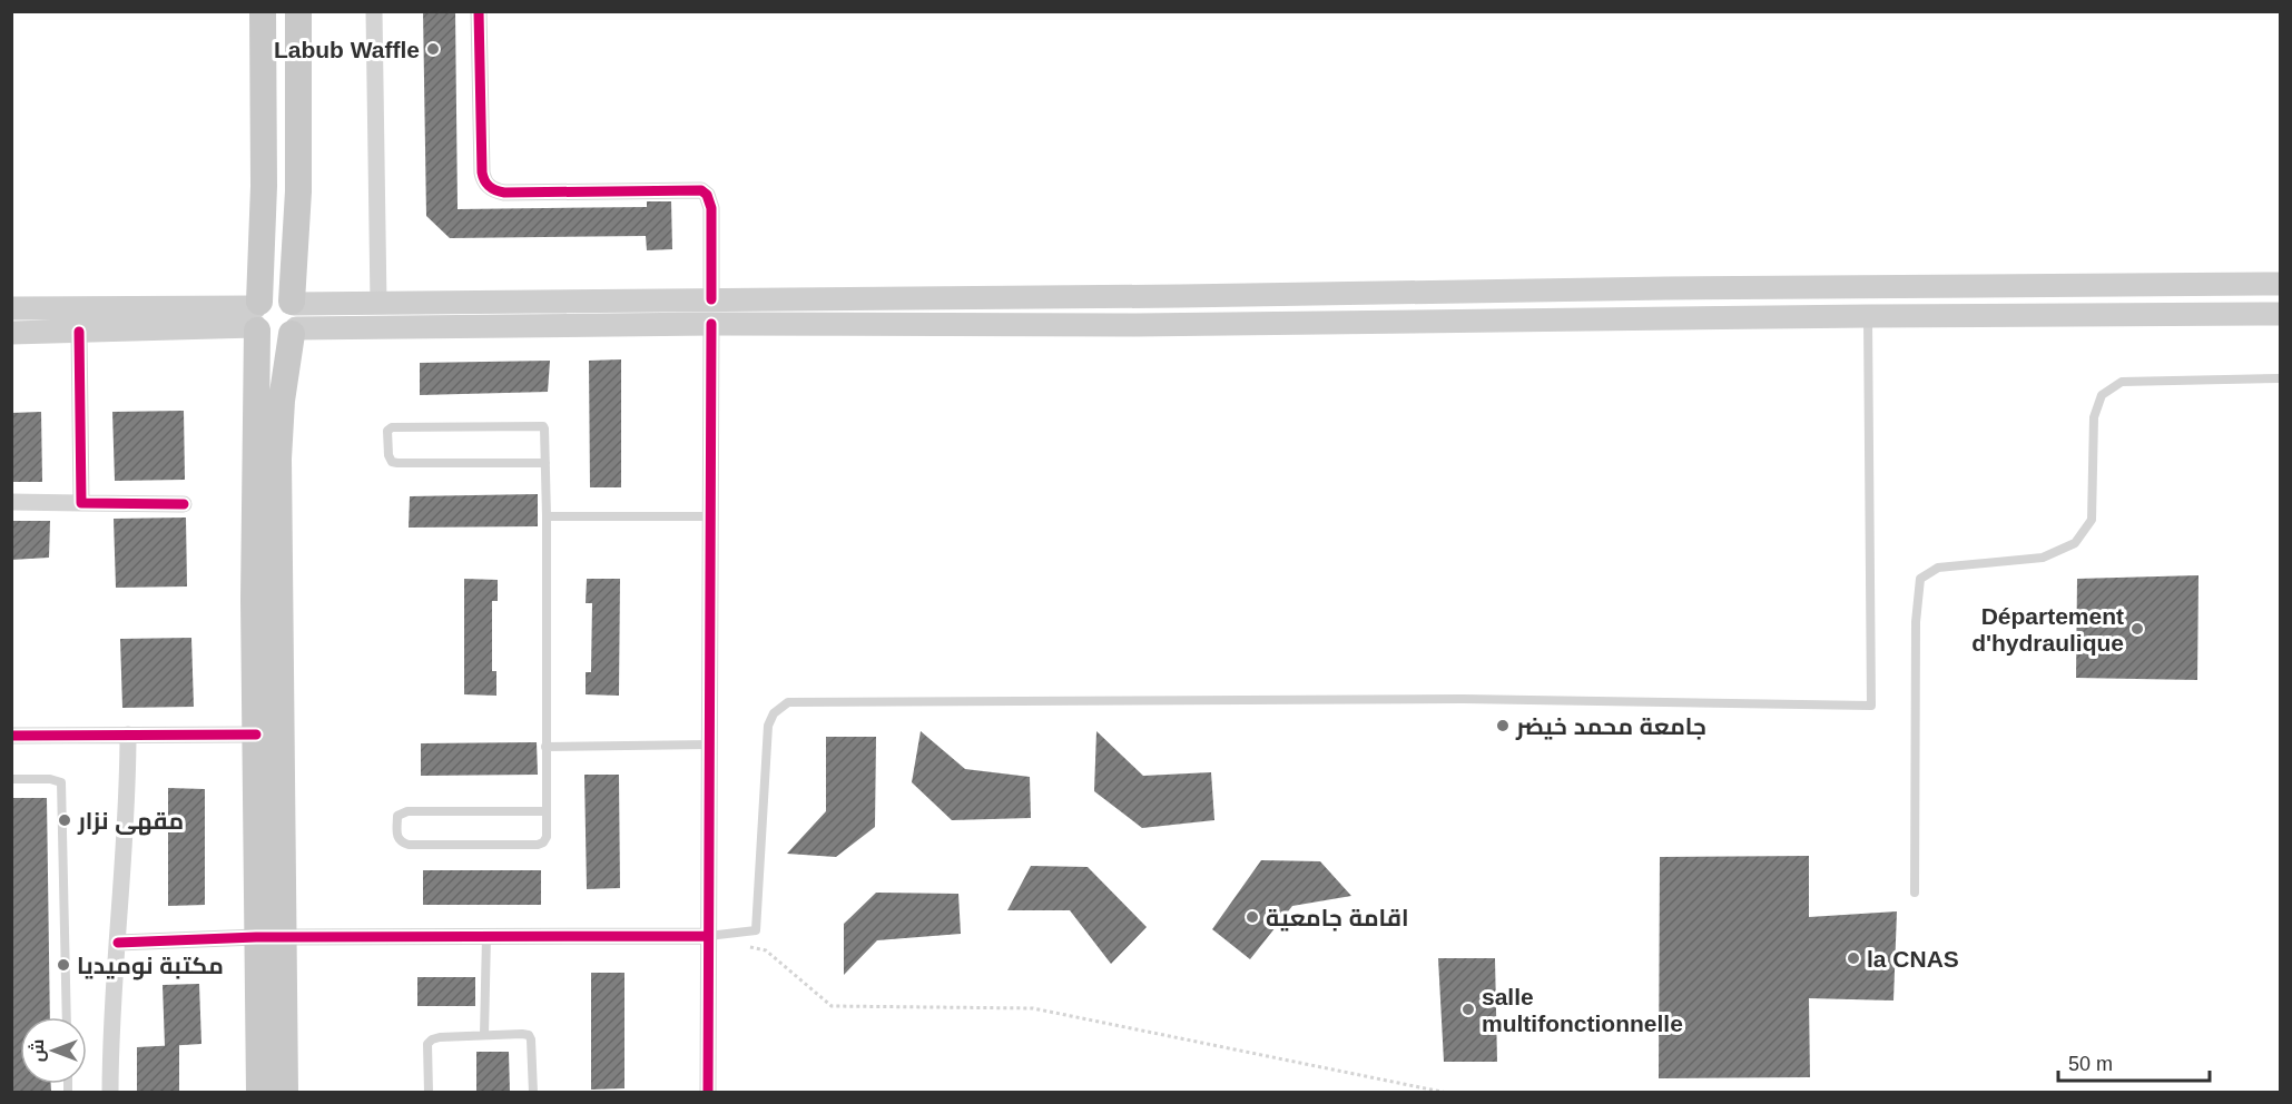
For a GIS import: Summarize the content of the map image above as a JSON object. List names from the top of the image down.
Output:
{
  "places": [
    "Labub Waffle",
    "Département d'hydraulique",
    "جامعة محمد خيضر",
    "مقهى نزار",
    "اقامة جامعية",
    "la CNAS",
    "مكتبة نوميديا",
    "salle multifonctionnelle"
  ],
  "scale_bar": "50 m",
  "north": "left"
}
